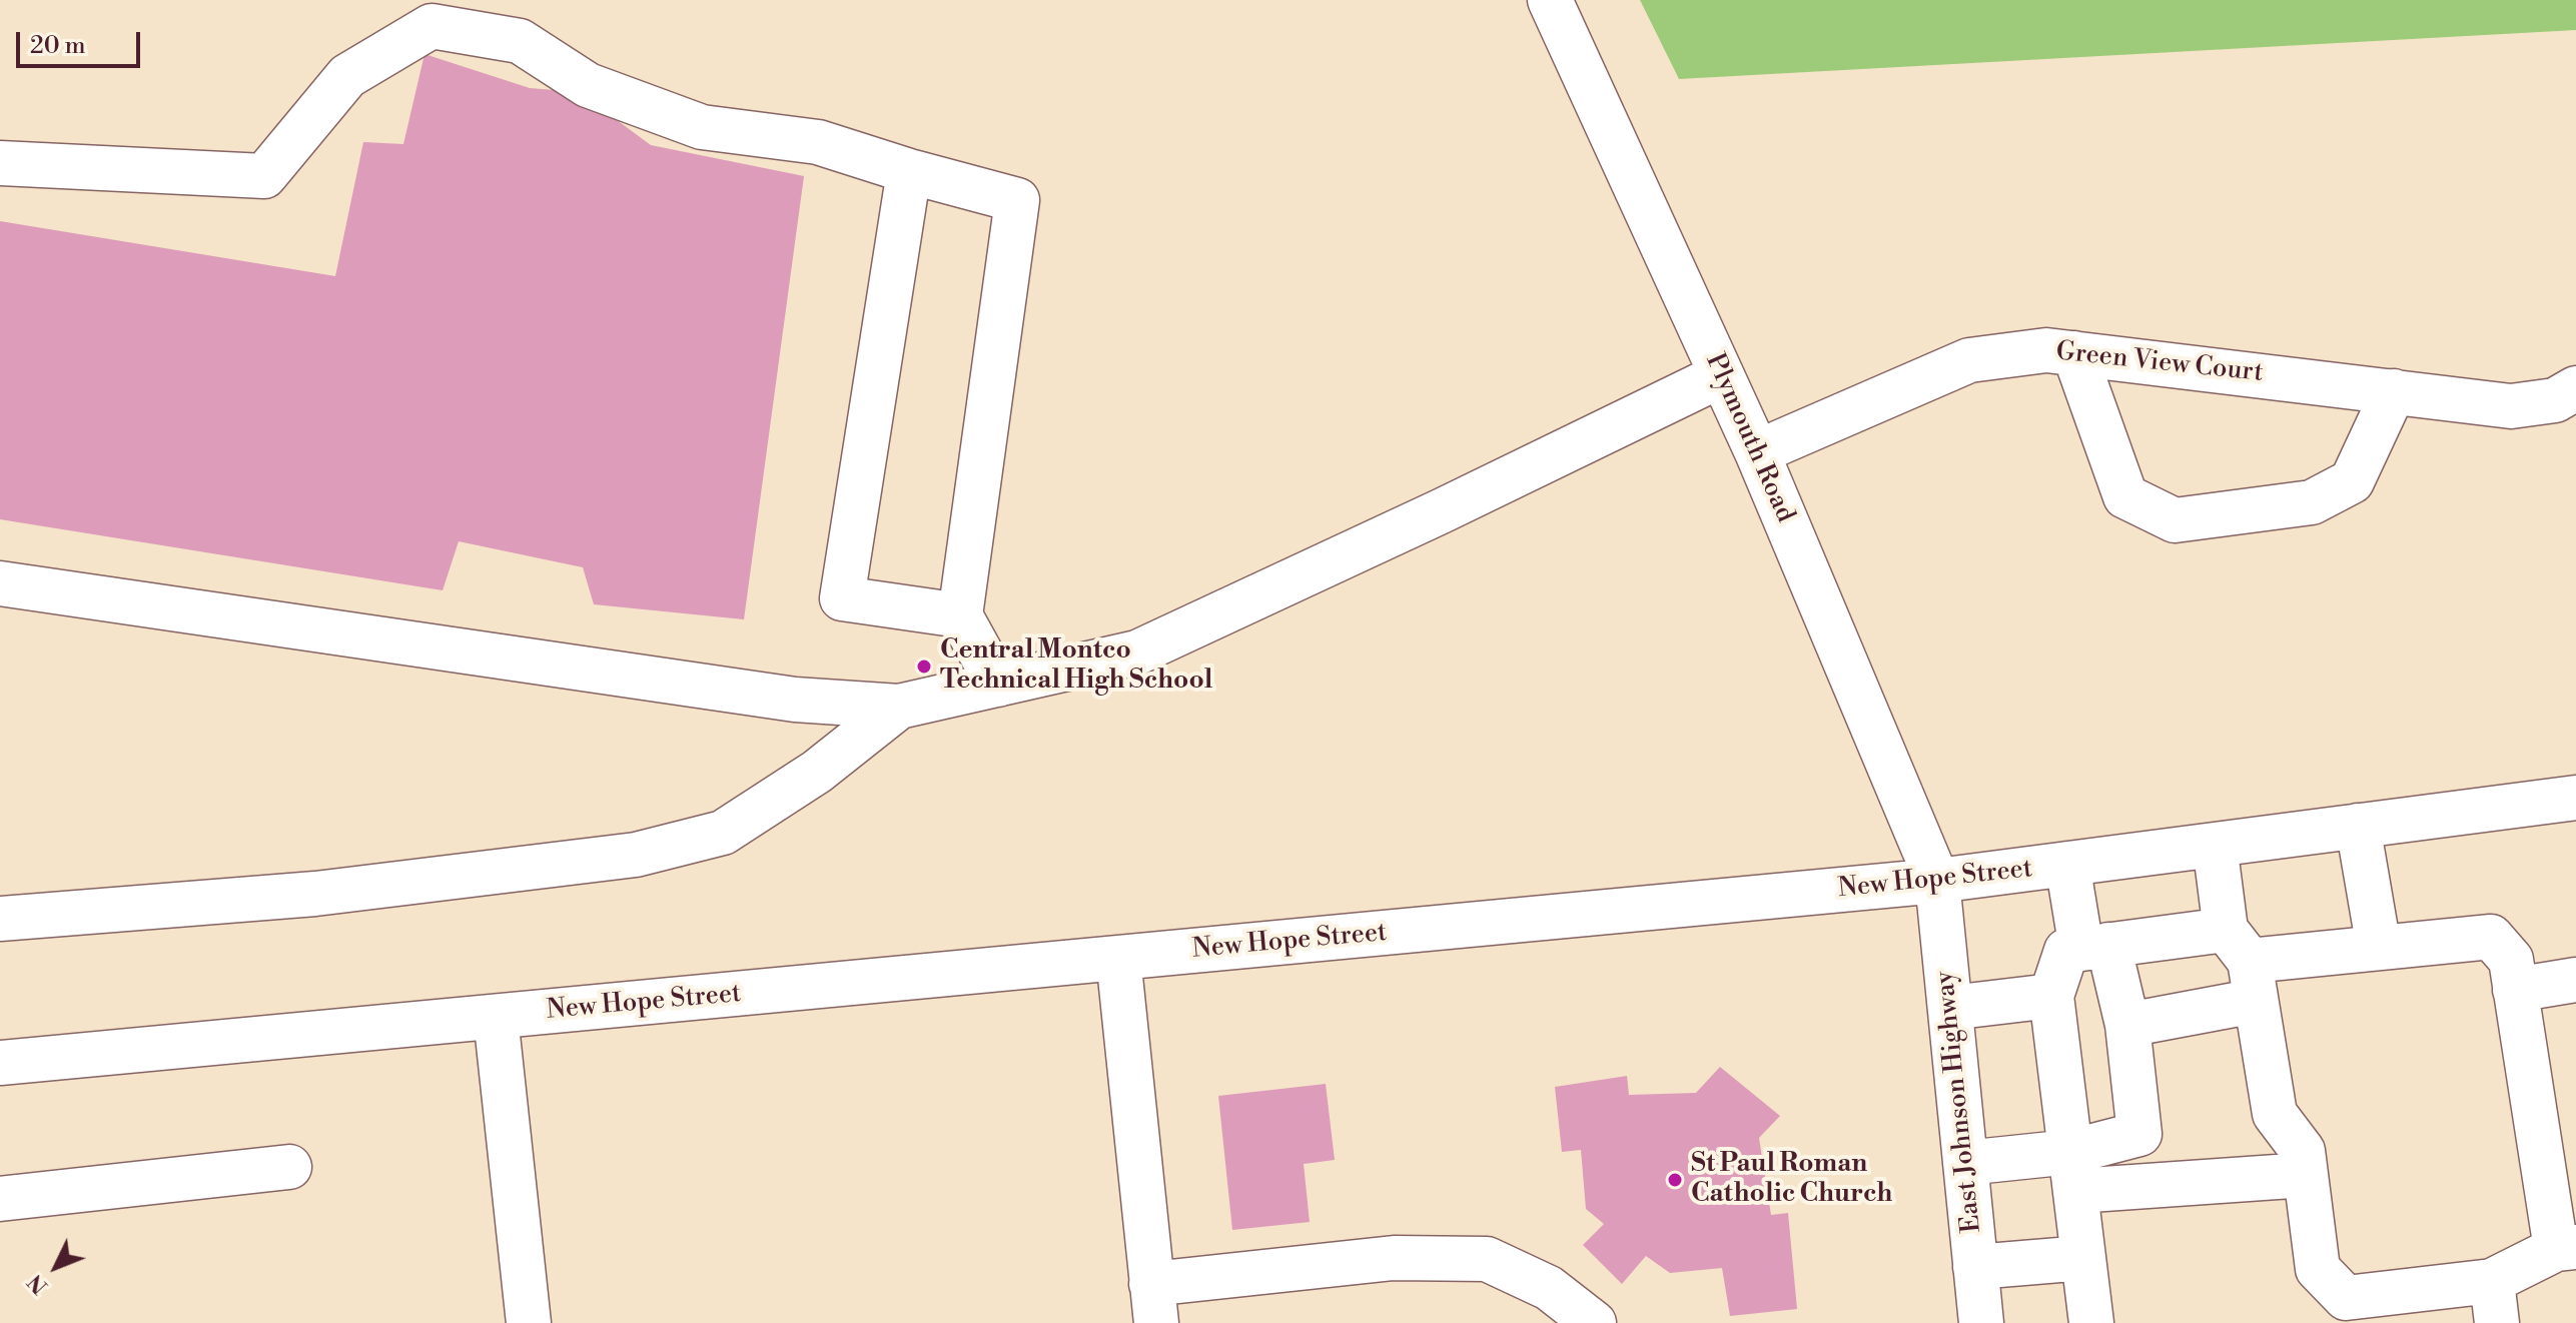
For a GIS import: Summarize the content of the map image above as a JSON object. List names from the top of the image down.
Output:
{
  "streets": {
    "street": [
      "Green View Court",
      "Plymouth Road",
      "New Hope Street",
      "East Johnson Highway"
    ]
  },
  "crossings": [
    ["Green View Court", "Plymouth Road"],
    ["Plymouth Road", "New Hope Street"],
    ["Plymouth Road", "East Johnson Highway"],
    ["New Hope Street", "East Johnson Highway"]
  ],
  "places": ["Central Montco Technical High School", "St Paul Roman Catholic Church"],
  "scale_bar": "20 m",
  "north": "bottom left"
}
